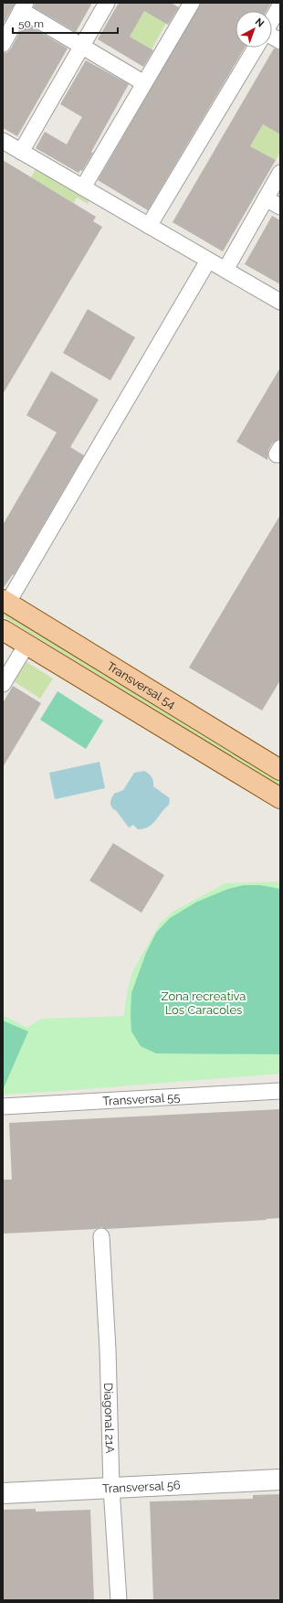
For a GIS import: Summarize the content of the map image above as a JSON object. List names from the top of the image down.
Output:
{
  "streets": {
    "main road": ["Transversal 54"],
    "street": ["Transversal 55", "Diagonal 21A", "Transversal 56"]
  },
  "crossings": [
    ["Diagonal 21A", "Transversal 56"]
  ],
  "parks": ["Zona recreativa Los Caracoles"],
  "scale_bar": "50 m",
  "north": "top right"
}
